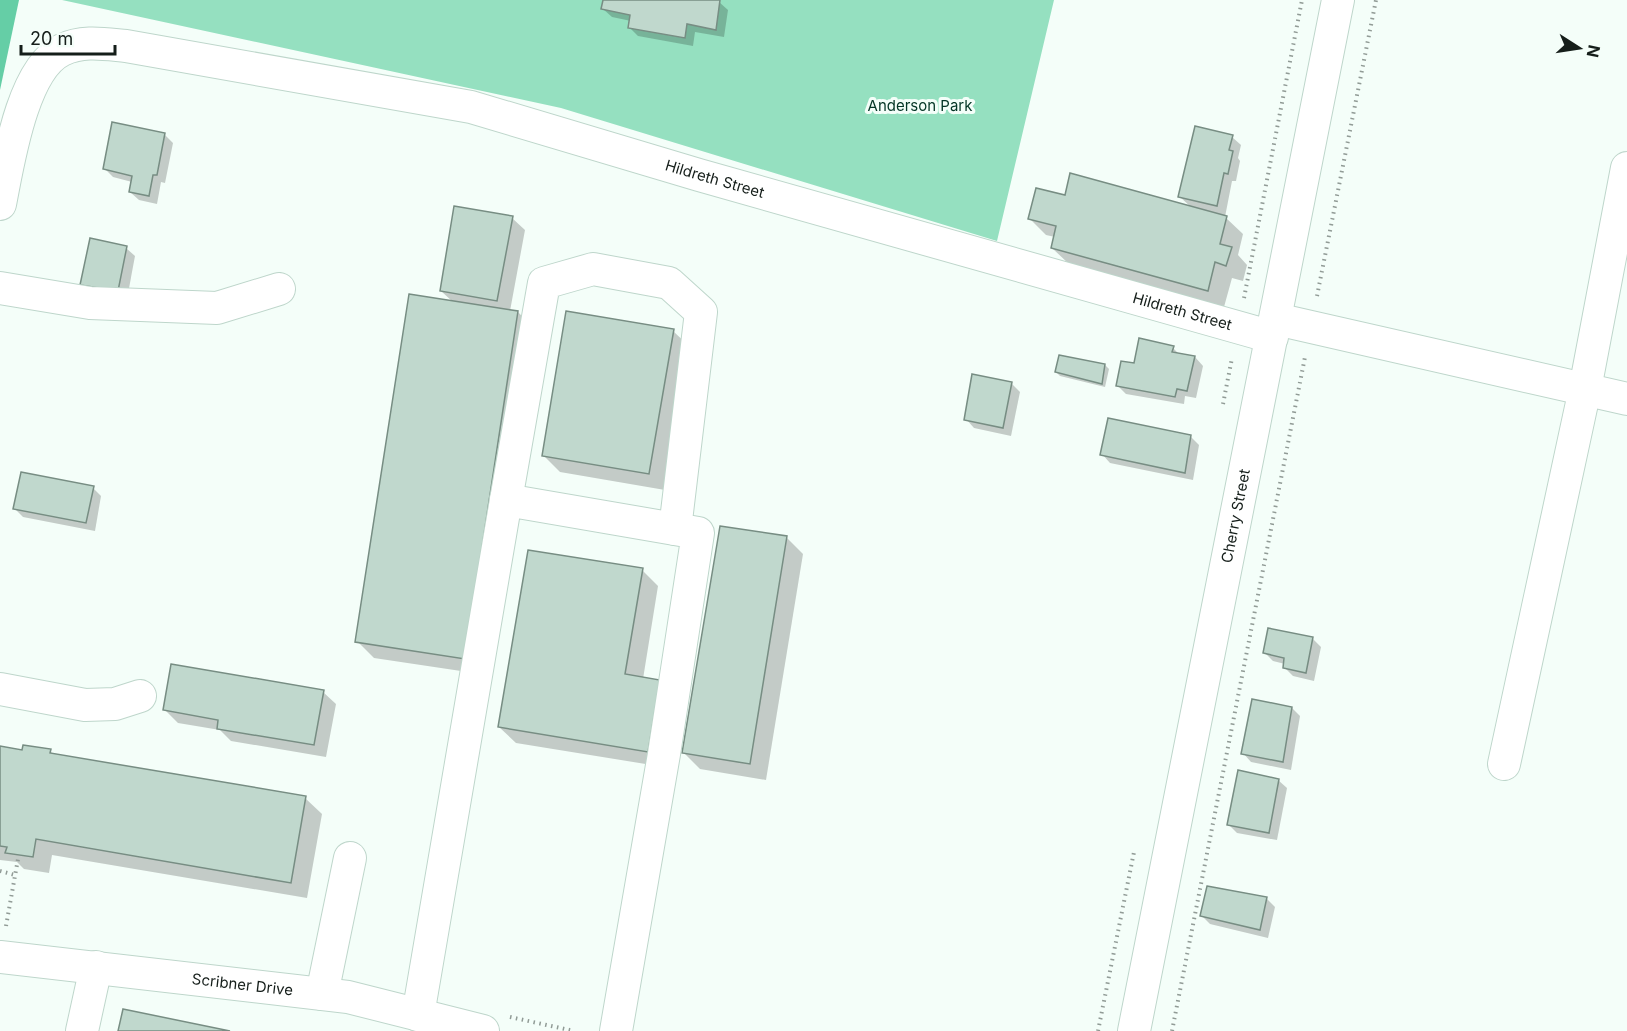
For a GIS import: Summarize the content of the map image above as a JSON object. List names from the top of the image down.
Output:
{
  "streets": {
    "street": ["Hildreth Street", "Cherry Street", "Scribner Drive"]
  },
  "crossings": [
    ["Hildreth Street", "Cherry Street"]
  ],
  "parks": ["Anderson Park"],
  "scale_bar": "20 m",
  "north": "right"
}
